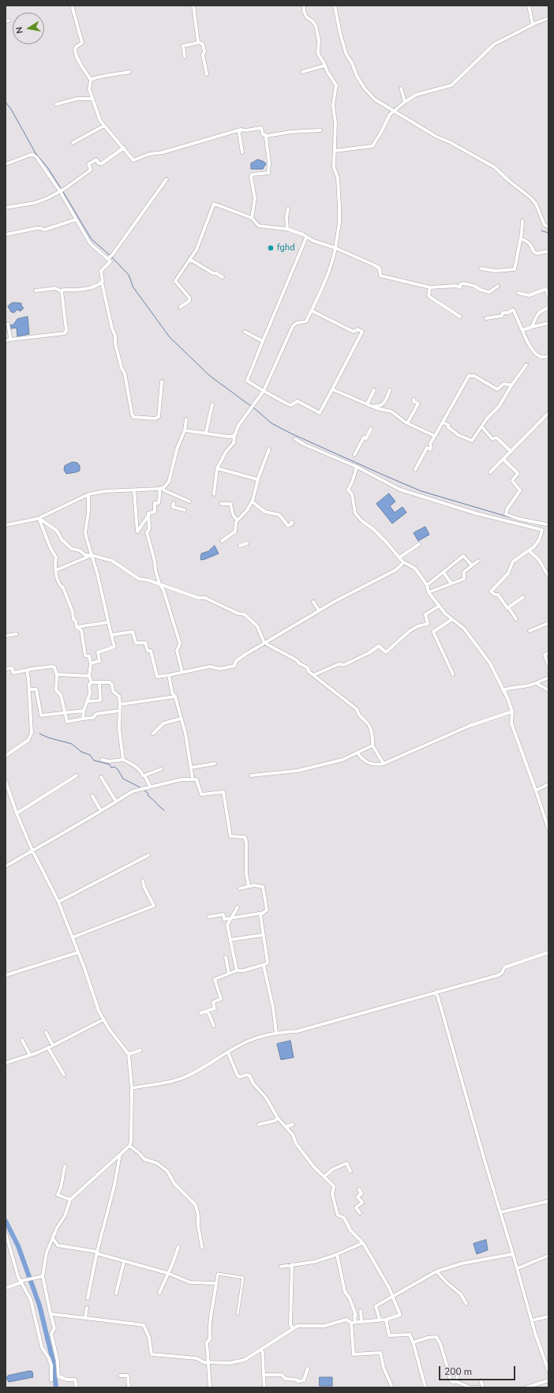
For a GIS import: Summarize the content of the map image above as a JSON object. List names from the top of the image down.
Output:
{
  "places": ["fghd"],
  "scale_bar": "200 m",
  "north": "left"
}
